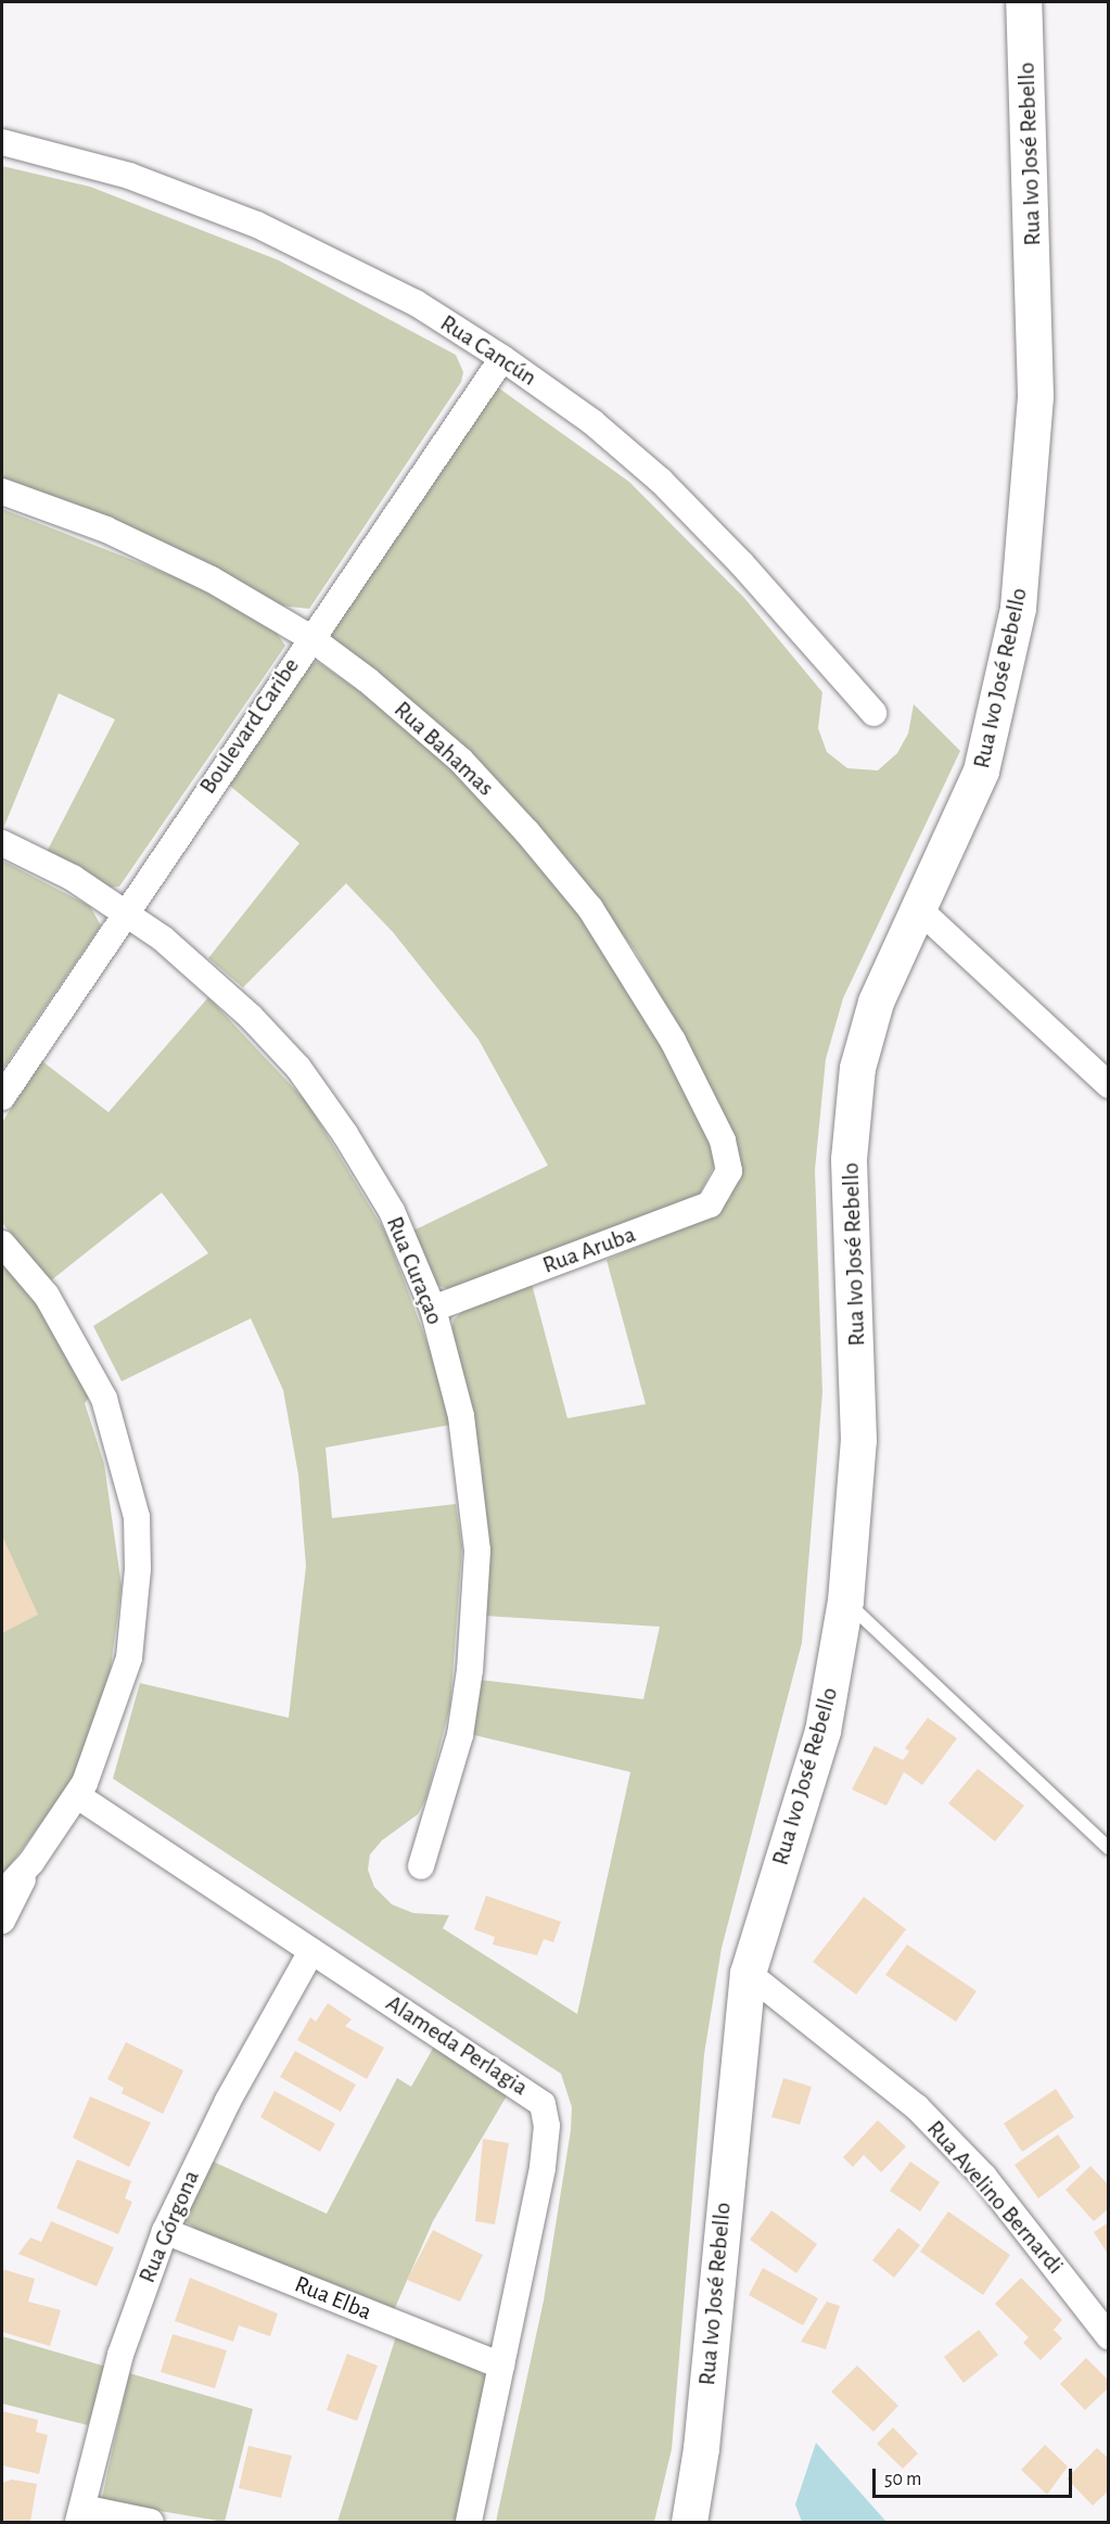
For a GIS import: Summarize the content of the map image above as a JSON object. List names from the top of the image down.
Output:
{
  "streets": {
    "street": [
      "Rua Ivo José Rebello",
      "Rua Cancún",
      "Boulevard Caribe",
      "Rua Bahamas",
      "Rua Aruba",
      "Rua Curaçao",
      "Alameda Perlagia",
      "Rua Avelino Bernardi",
      "Rua Górgona",
      "Rua Elba"
    ]
  },
  "crossings": [
    ["Rua Ivo José Rebello", "Rua Avelino Bernardi"],
    ["Rua Cancún", "Boulevard Caribe"],
    ["Boulevard Caribe", "Rua Bahamas"],
    ["Boulevard Caribe", "Rua Curaçao"],
    ["Rua Bahamas", "Rua Aruba"],
    ["Rua Aruba", "Rua Curaçao"],
    ["Alameda Perlagia", "Rua Górgona"],
    ["Alameda Perlagia", "Rua Elba"],
    ["Rua Górgona", "Rua Elba"]
  ],
  "scale_bar": "50 m"
}
